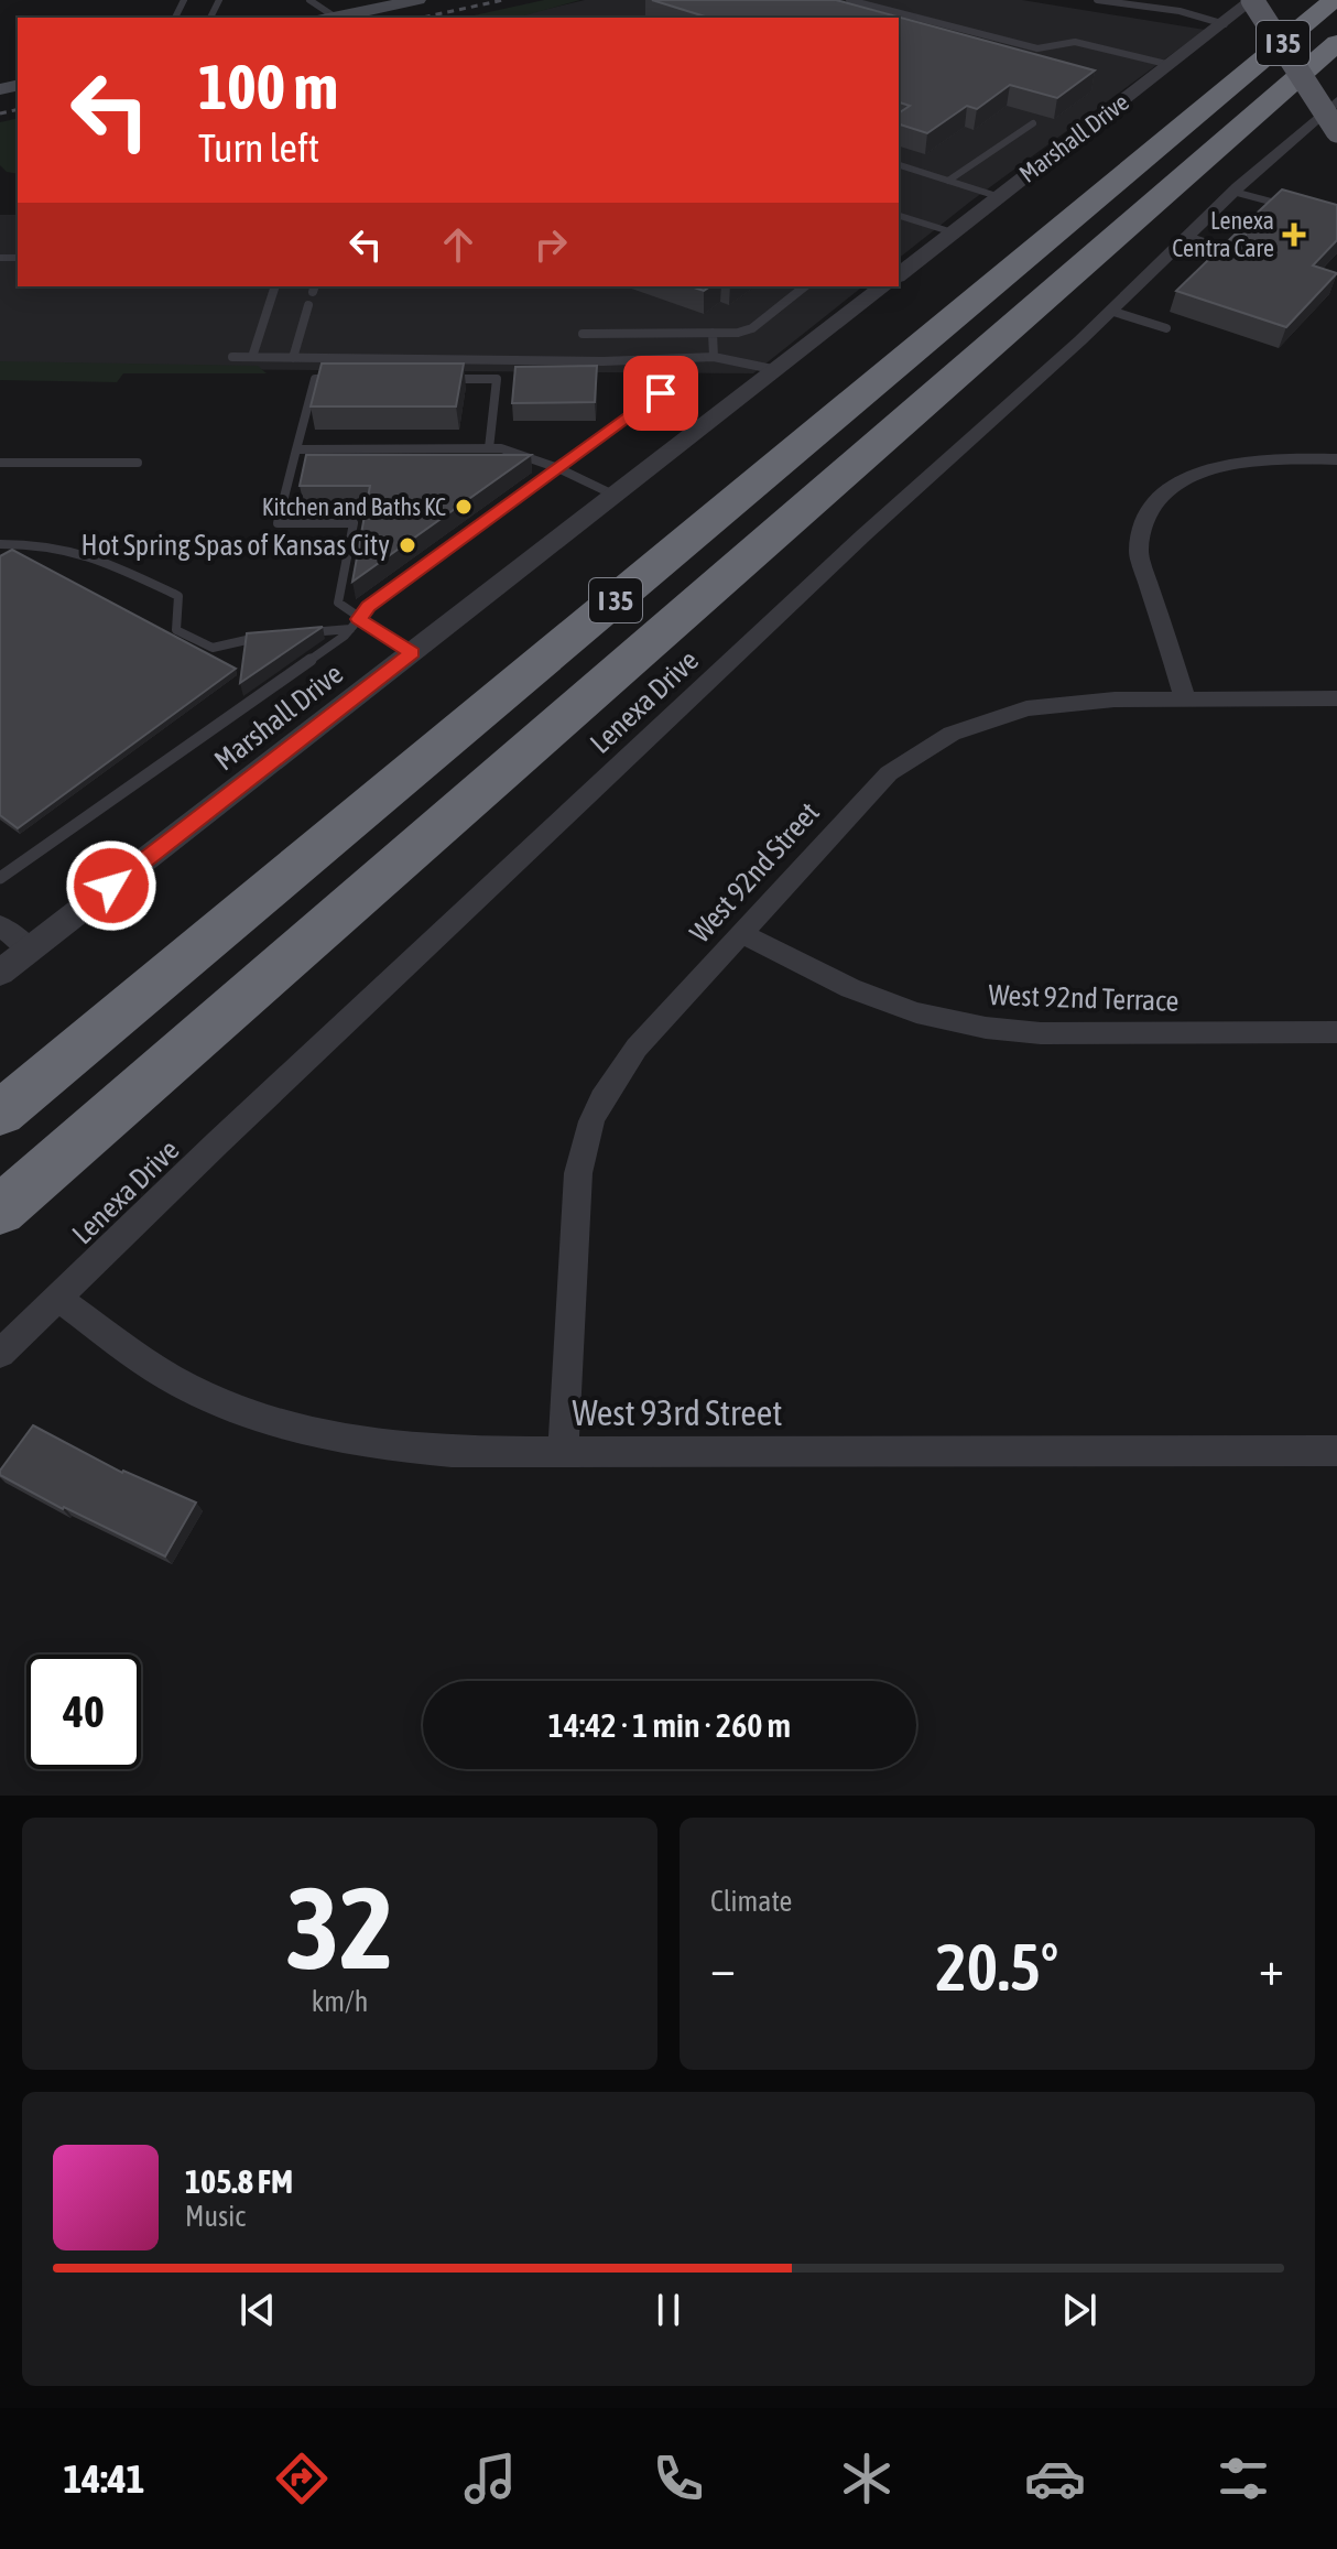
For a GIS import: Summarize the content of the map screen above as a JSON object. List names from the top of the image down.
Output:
{
  "streets": {
    "highway": ["I 35"],
    "street": [
      "Marshall Drive",
      "Lenexa Drive",
      "West 92nd Street",
      "West 92nd Terrace",
      "West 93rd Street"
    ]
  },
  "crossings": [
    ["Lenexa Drive", "West 93rd Street"],
    ["West 92nd Street", "West 92nd Terrace"],
    ["West 92nd Street", "West 93rd Street"]
  ],
  "places": {
    "health": ["Lenexa Centra Care"],
    "other": ["Kitchen and Baths KC", "Hot Spring Spas of Kansas City"]
  },
  "page": {
    "turn": ["100 m", "Turn left"],
    "limit": "40",
    "trip": "14:42 · 1 min · 260 m",
    "tile": [
      ["32", "km/h"],
      "Climate"
    ],
    "heat": ["−", "20.5°", "+"],
    "song": ["105.8 FM", "Music"],
    "tabs": "14:41"
  }
}
